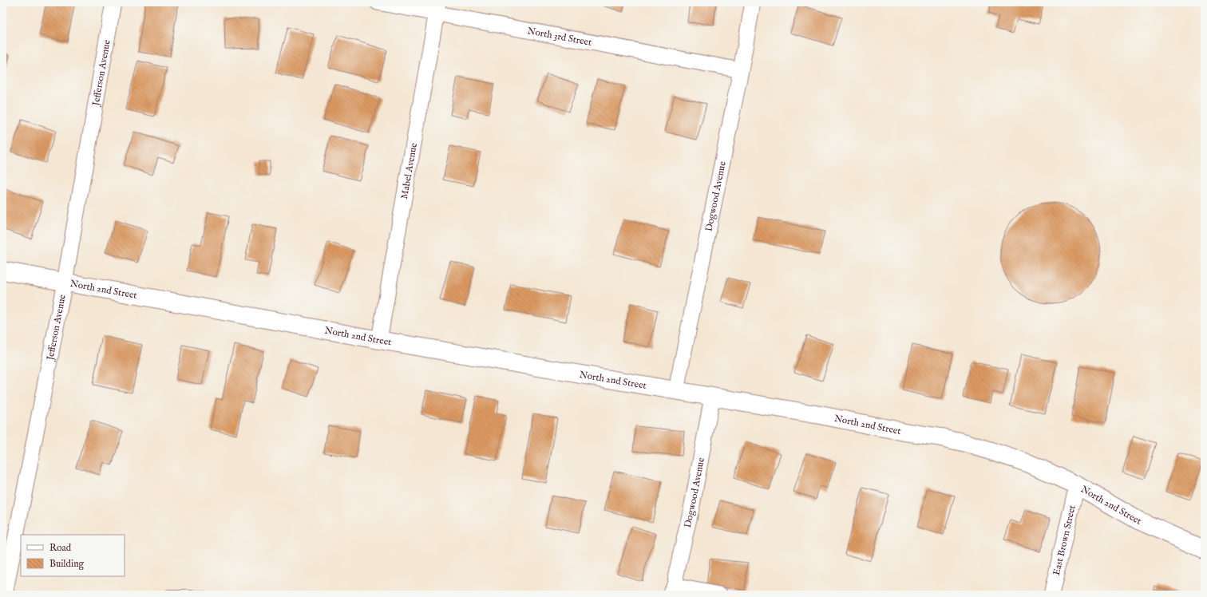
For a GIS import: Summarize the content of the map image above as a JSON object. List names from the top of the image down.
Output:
{
  "streets": {
    "street": [
      "North 3rd Street",
      "Jefferson Avenue",
      "Mabel Avenue",
      "Dogwood Avenue",
      "North 2nd Street",
      "East Brown Street"
    ]
  },
  "crossings": [
    ["North 3rd Street", "Mabel Avenue"],
    ["North 3rd Street", "Dogwood Avenue"],
    ["Jefferson Avenue", "North 2nd Street"],
    ["Mabel Avenue", "North 2nd Street"],
    ["Dogwood Avenue", "North 2nd Street"],
    ["North 2nd Street", "East Brown Street"]
  ],
  "legend": ["Road", "Building"]
}
